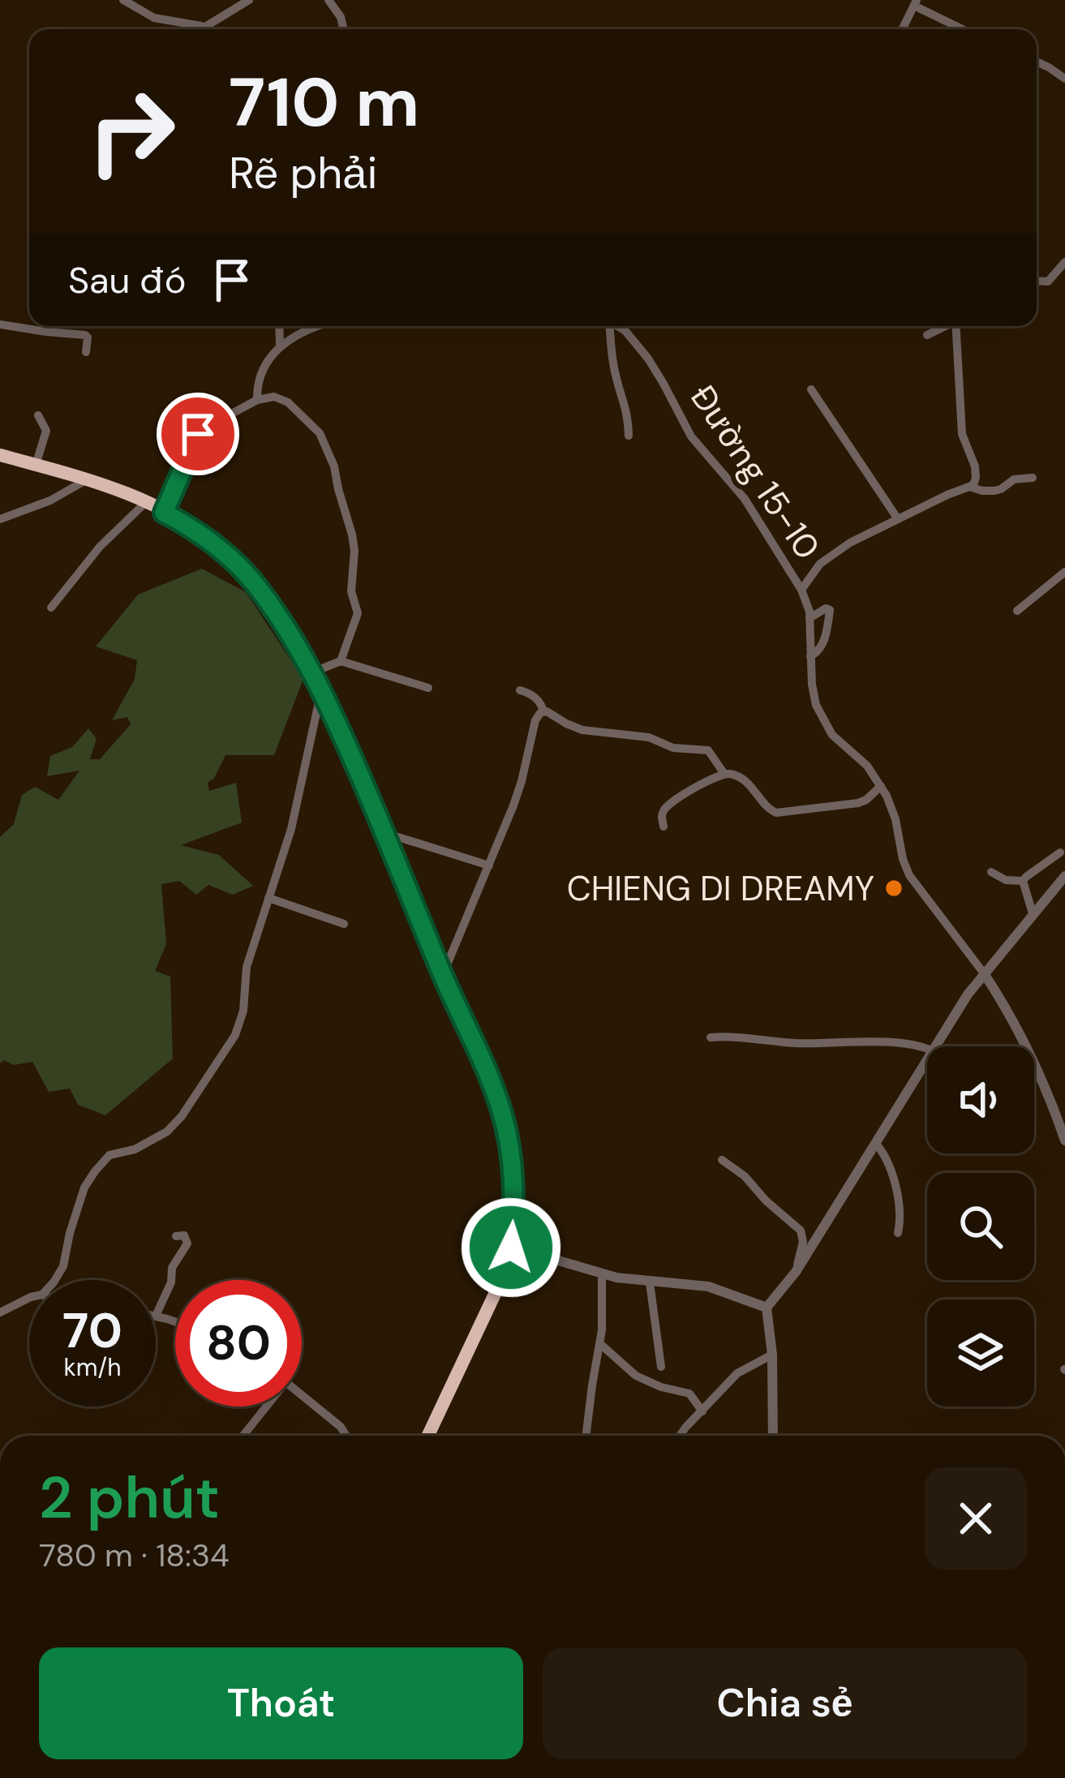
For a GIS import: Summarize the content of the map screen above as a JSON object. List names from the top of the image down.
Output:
{
  "streets": {
    "street": ["Đường 15-10"]
  },
  "places": ["CHIENG DI DREAMY"],
  "page": {
    "turn": ["710 m", "Rẽ phải"],
    "then": "Sau đó",
    "speed": "70 km/h",
    "limit": "80",
    "heading": ["2 phút", "780 m · 18:34"],
    "buttons": ["Thoát", "Chia sẻ"]
  }
}
